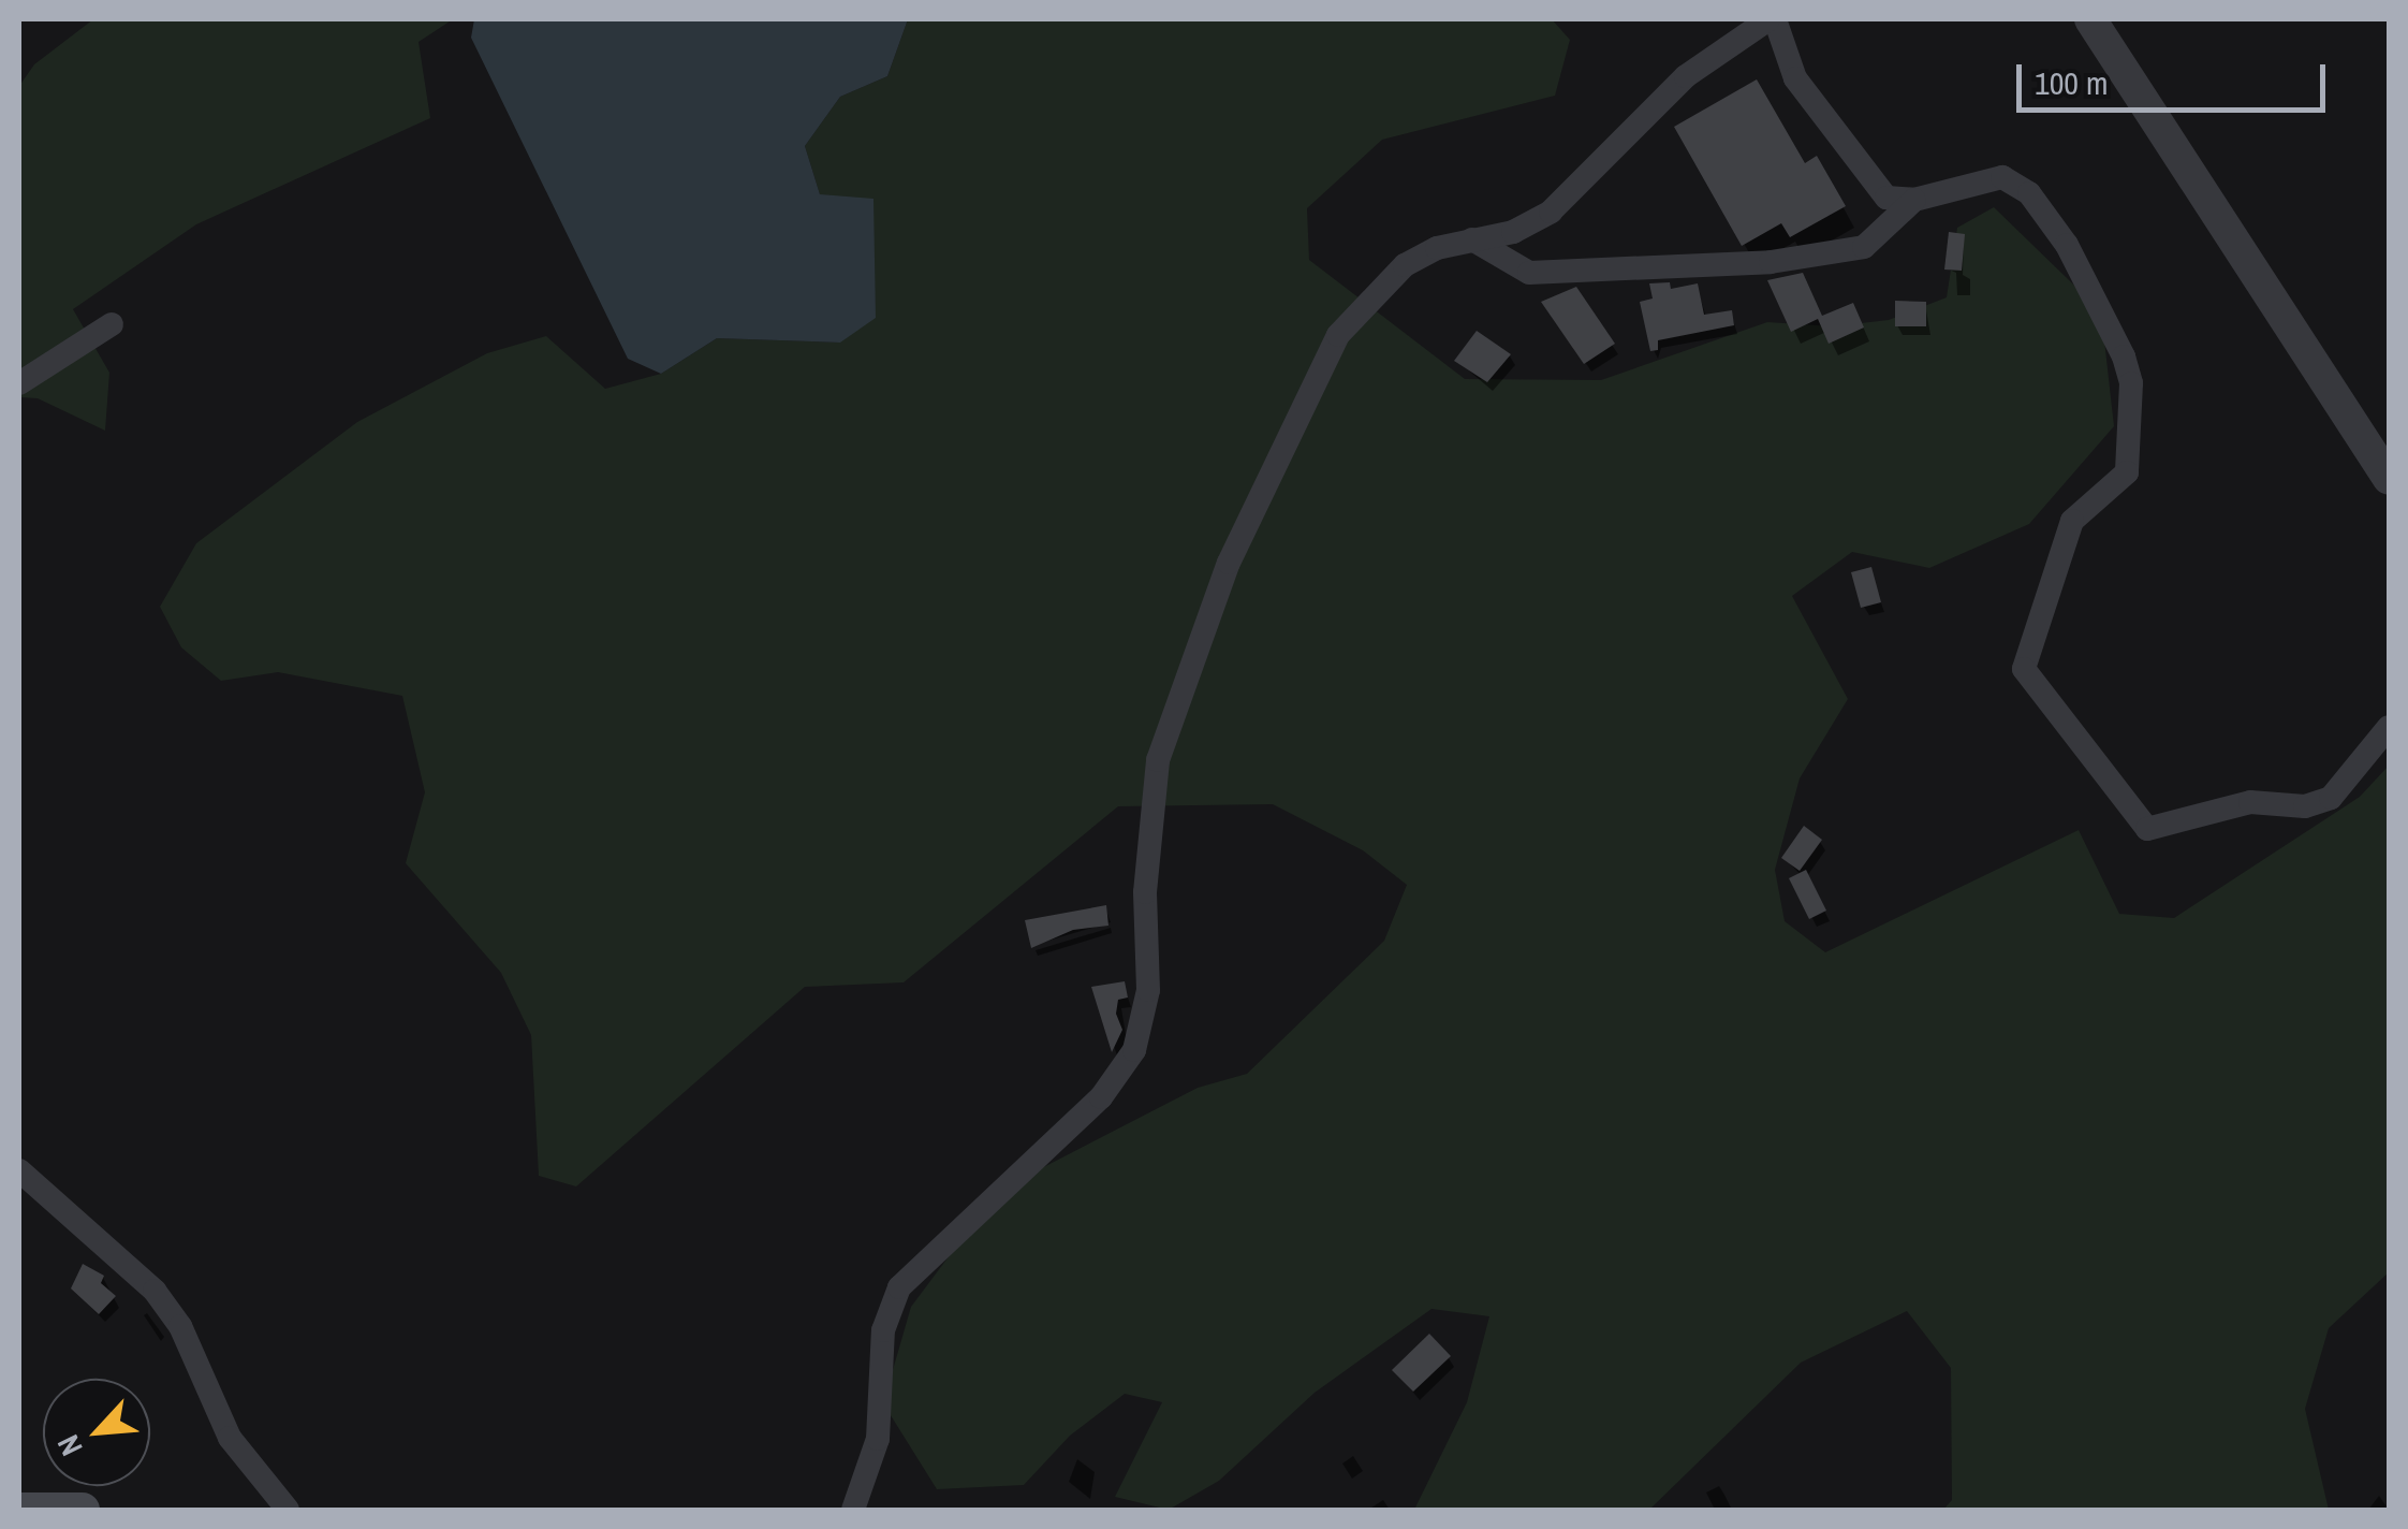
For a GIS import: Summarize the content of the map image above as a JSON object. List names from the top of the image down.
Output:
{
  "scale_bar": "100 m",
  "north": "bottom left"
}
